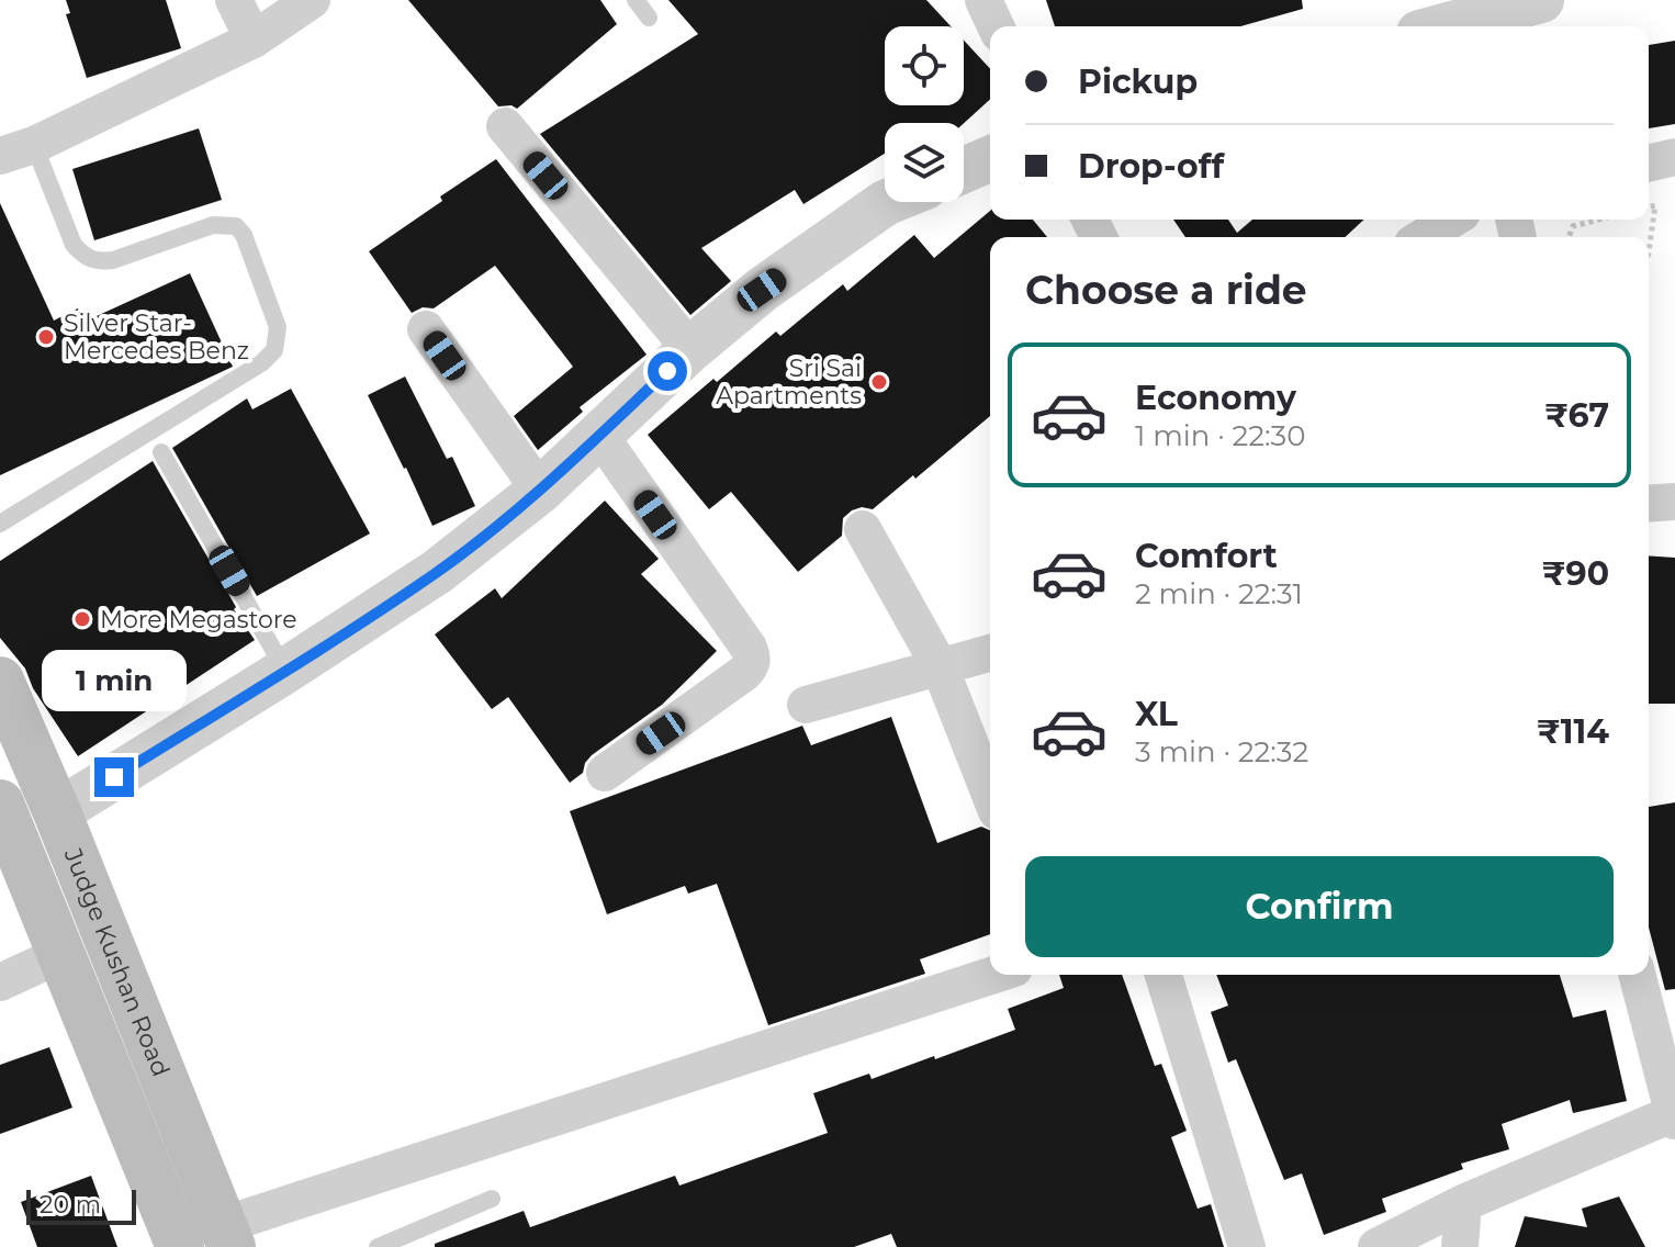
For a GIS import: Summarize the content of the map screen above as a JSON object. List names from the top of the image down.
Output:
{
  "streets": {
    "main road": ["Judge Kushan Road"]
  },
  "places": ["Silver Star- Mercedes Benz", "Sri Sai Apartments", "More Megastore"],
  "scale_bar": "20 m",
  "page": {
    "banner": ["Pickup", "Drop-off"],
    "heading": "Choose a ride",
    "list": [
      {
        "name": "Economy",
        "note": "1 min · 22:30",
        "value": "₹67"
      },
      {
        "name": "Comfort",
        "note": "2 min · 22:31",
        "value": "₹90"
      },
      {
        "name": "XL",
        "note": "3 min · 22:32",
        "value": "₹114"
      }
    ],
    "bubble": "1 min",
    "buttons": "Confirm",
    "scale": "20 m"
  }
}
